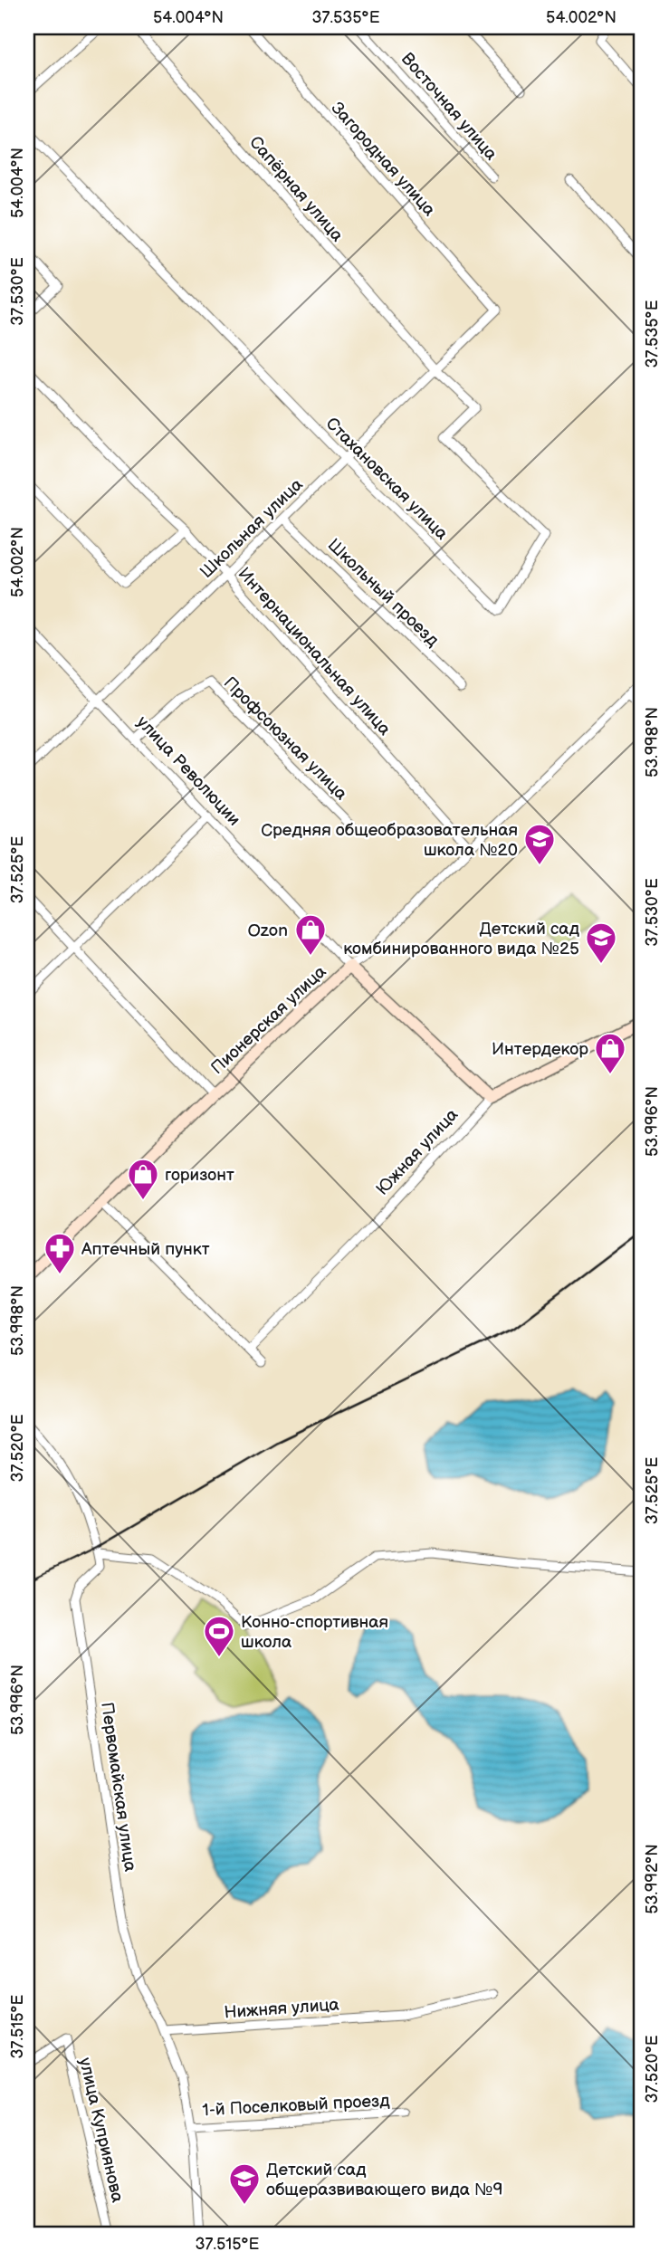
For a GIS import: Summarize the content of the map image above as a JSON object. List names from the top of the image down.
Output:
{
  "streets": {
    "street": [
      "Восточная улица",
      "Загородная улица",
      "Сапёрная улица",
      "Стахановская улица",
      "Школьная улица",
      "Школьный проезд",
      "Интернациональная улица",
      "Профсоюзная улица",
      "улица Революции",
      "Пионерская улица",
      "Южная улица",
      "Первомайская улица",
      "Нижняя улица",
      "1-й Поселковый проезд",
      "улица Куприянова"
    ]
  },
  "crossings": [
    ["Загородная улица", "Школьная улица"],
    ["Сапёрная улица", "Стахановская улица"],
    ["Сапёрная улица", "Школьная улица"],
    ["Стахановская улица", "Школьная улица"],
    ["Школьная улица", "Школьный проезд"],
    ["Школьная улица", "Интернациональная улица"],
    ["Школьная улица", "улица Революции"],
    ["Интернациональная улица", "Пионерская улица"],
    ["Профсоюзная улица", "улица Революции"],
    ["улица Революции", "Пионерская улица"],
    ["улица Революции", "Южная улица"],
    ["Первомайская улица", "Нижняя улица"],
    ["Первомайская улица", "1-й Поселковый проезд"]
  ],
  "places": {
    "school or university": ["Средняя общеобразовательная школа №20", "Детский сад комбинированного вида №25", "Детский сад общеразвивающего вида №9"],
    "shop": ["Ozon", "Интердекор", "горизонт"],
    "pharmacy": ["Аптечный пункт"],
    "sports": ["Конно-спортивная школа"]
  },
  "coordinates": [
    "54.004°N",
    "37.535°E",
    "54.002°N",
    "37.530°E",
    "53.998°N",
    "37.525°E",
    "53.996°N",
    "37.520°E",
    "53.992°N",
    "37.515°E"
  ]
}
